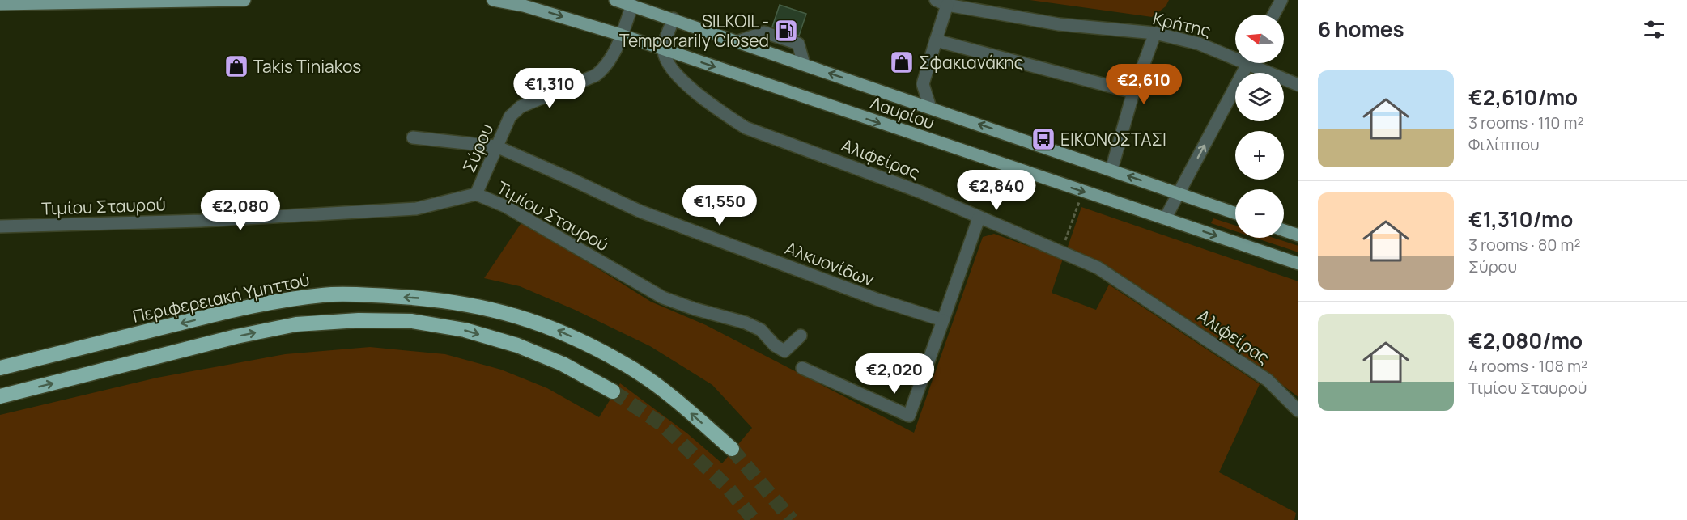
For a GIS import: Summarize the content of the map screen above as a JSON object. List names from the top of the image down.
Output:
{
  "streets": {
    "highway": ["Περιφερειακή Υμηττού"],
    "main road": ["Λαυρίου"],
    "street": [
      "Κρήτης",
      "Σύρου",
      "Αλιφείρας",
      "Τιμίου Σταυρού",
      "Αλκυονίδων"
    ]
  },
  "crossings": [
    ["Λαυρίου", "Σύρου"],
    ["Λαυρίου", "Αλιφείρας"],
    ["Σύρου", "Τιμίου Σταυρού"],
    ["Σύρου", "Αλκυονίδων"]
  ],
  "places": {
    "fuel station": ["SILKOIL - Temporarily Closed"],
    "shop": ["Σφακιανάκης", "Takis Tiniakos"],
    "bus stop": ["ΕΙΚΟΝΟΣΤΑΣΙ"]
  },
  "north": "left",
  "page": {
    "heading": "6 homes",
    "map_buttons": ["+", "−"],
    "list": [
      {
        "name": "€2,610/mo",
        "note": "3 rooms · 110 m² · Φιλίππου"
      },
      {
        "name": "€1,310/mo",
        "note": "3 rooms · 80 m² · Σύρου"
      },
      {
        "name": "€2,080/mo",
        "note": "4 rooms · 108 m² · Τιμίου Σταυρού"
      }
    ],
    "price": [
      "€2,610",
      "€1,310",
      "€2,840",
      "€1,550",
      "€2,080",
      "€2,020"
    ]
  }
}
